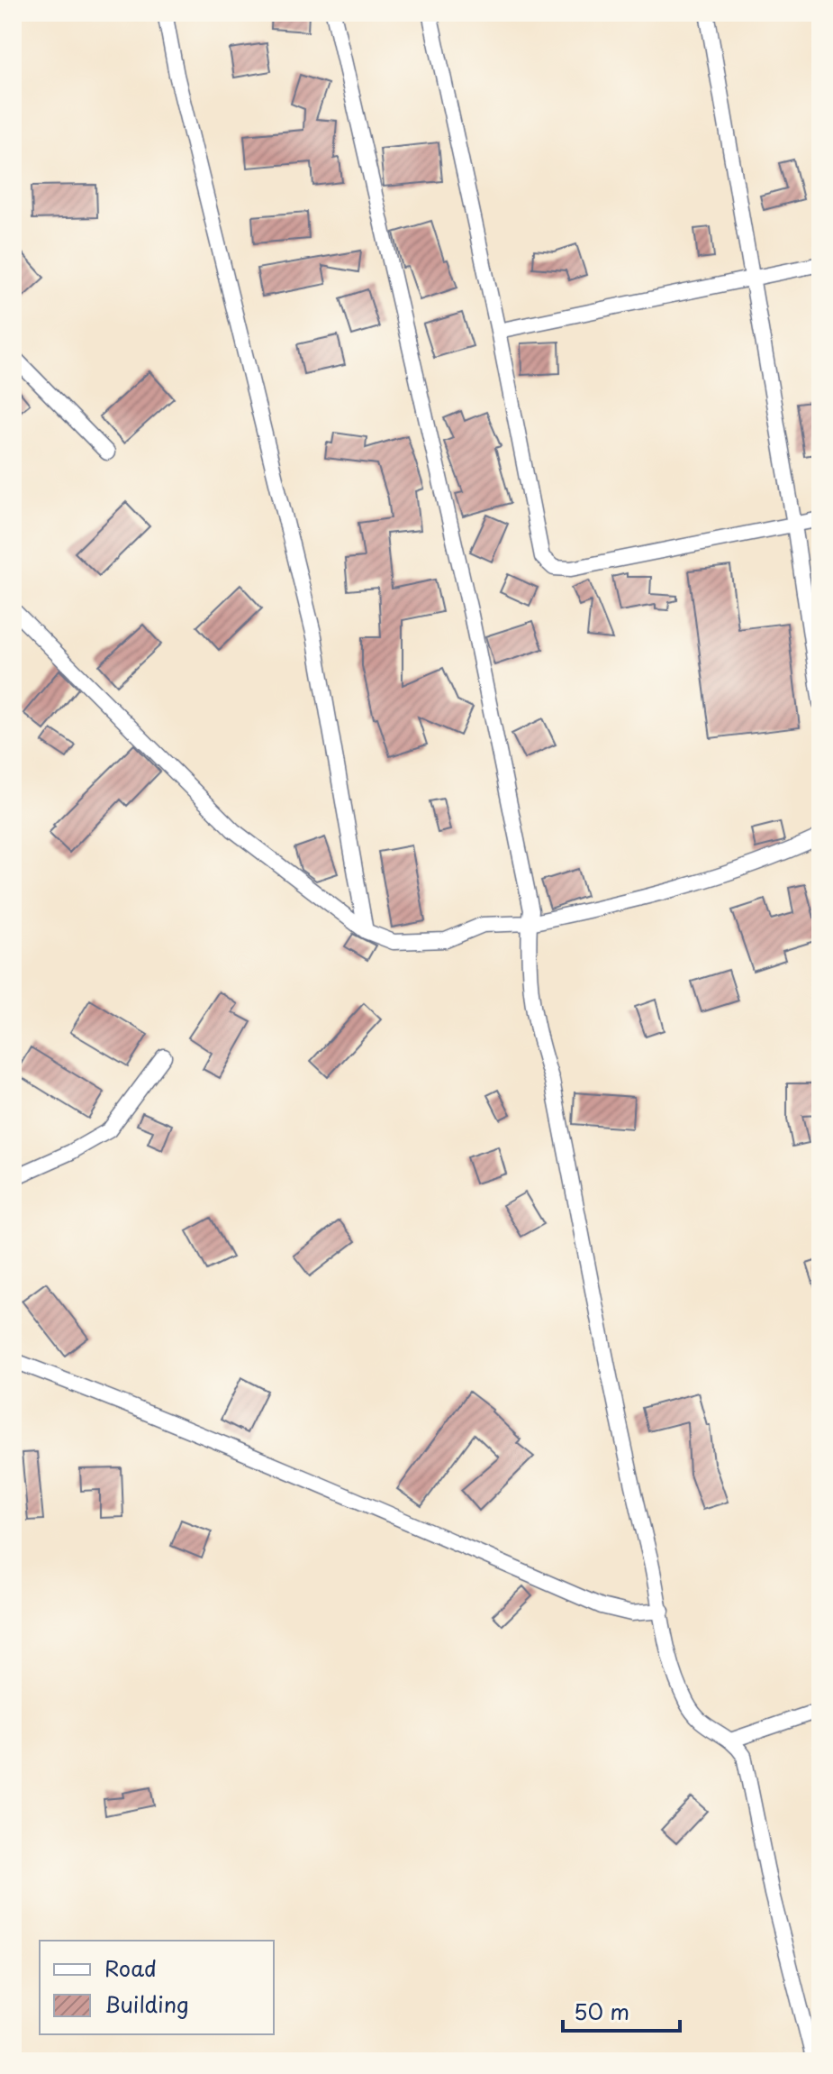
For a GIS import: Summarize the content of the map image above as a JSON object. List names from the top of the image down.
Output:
{
  "legend": ["Road", "Building"],
  "scale_bar": "50 m"
}
